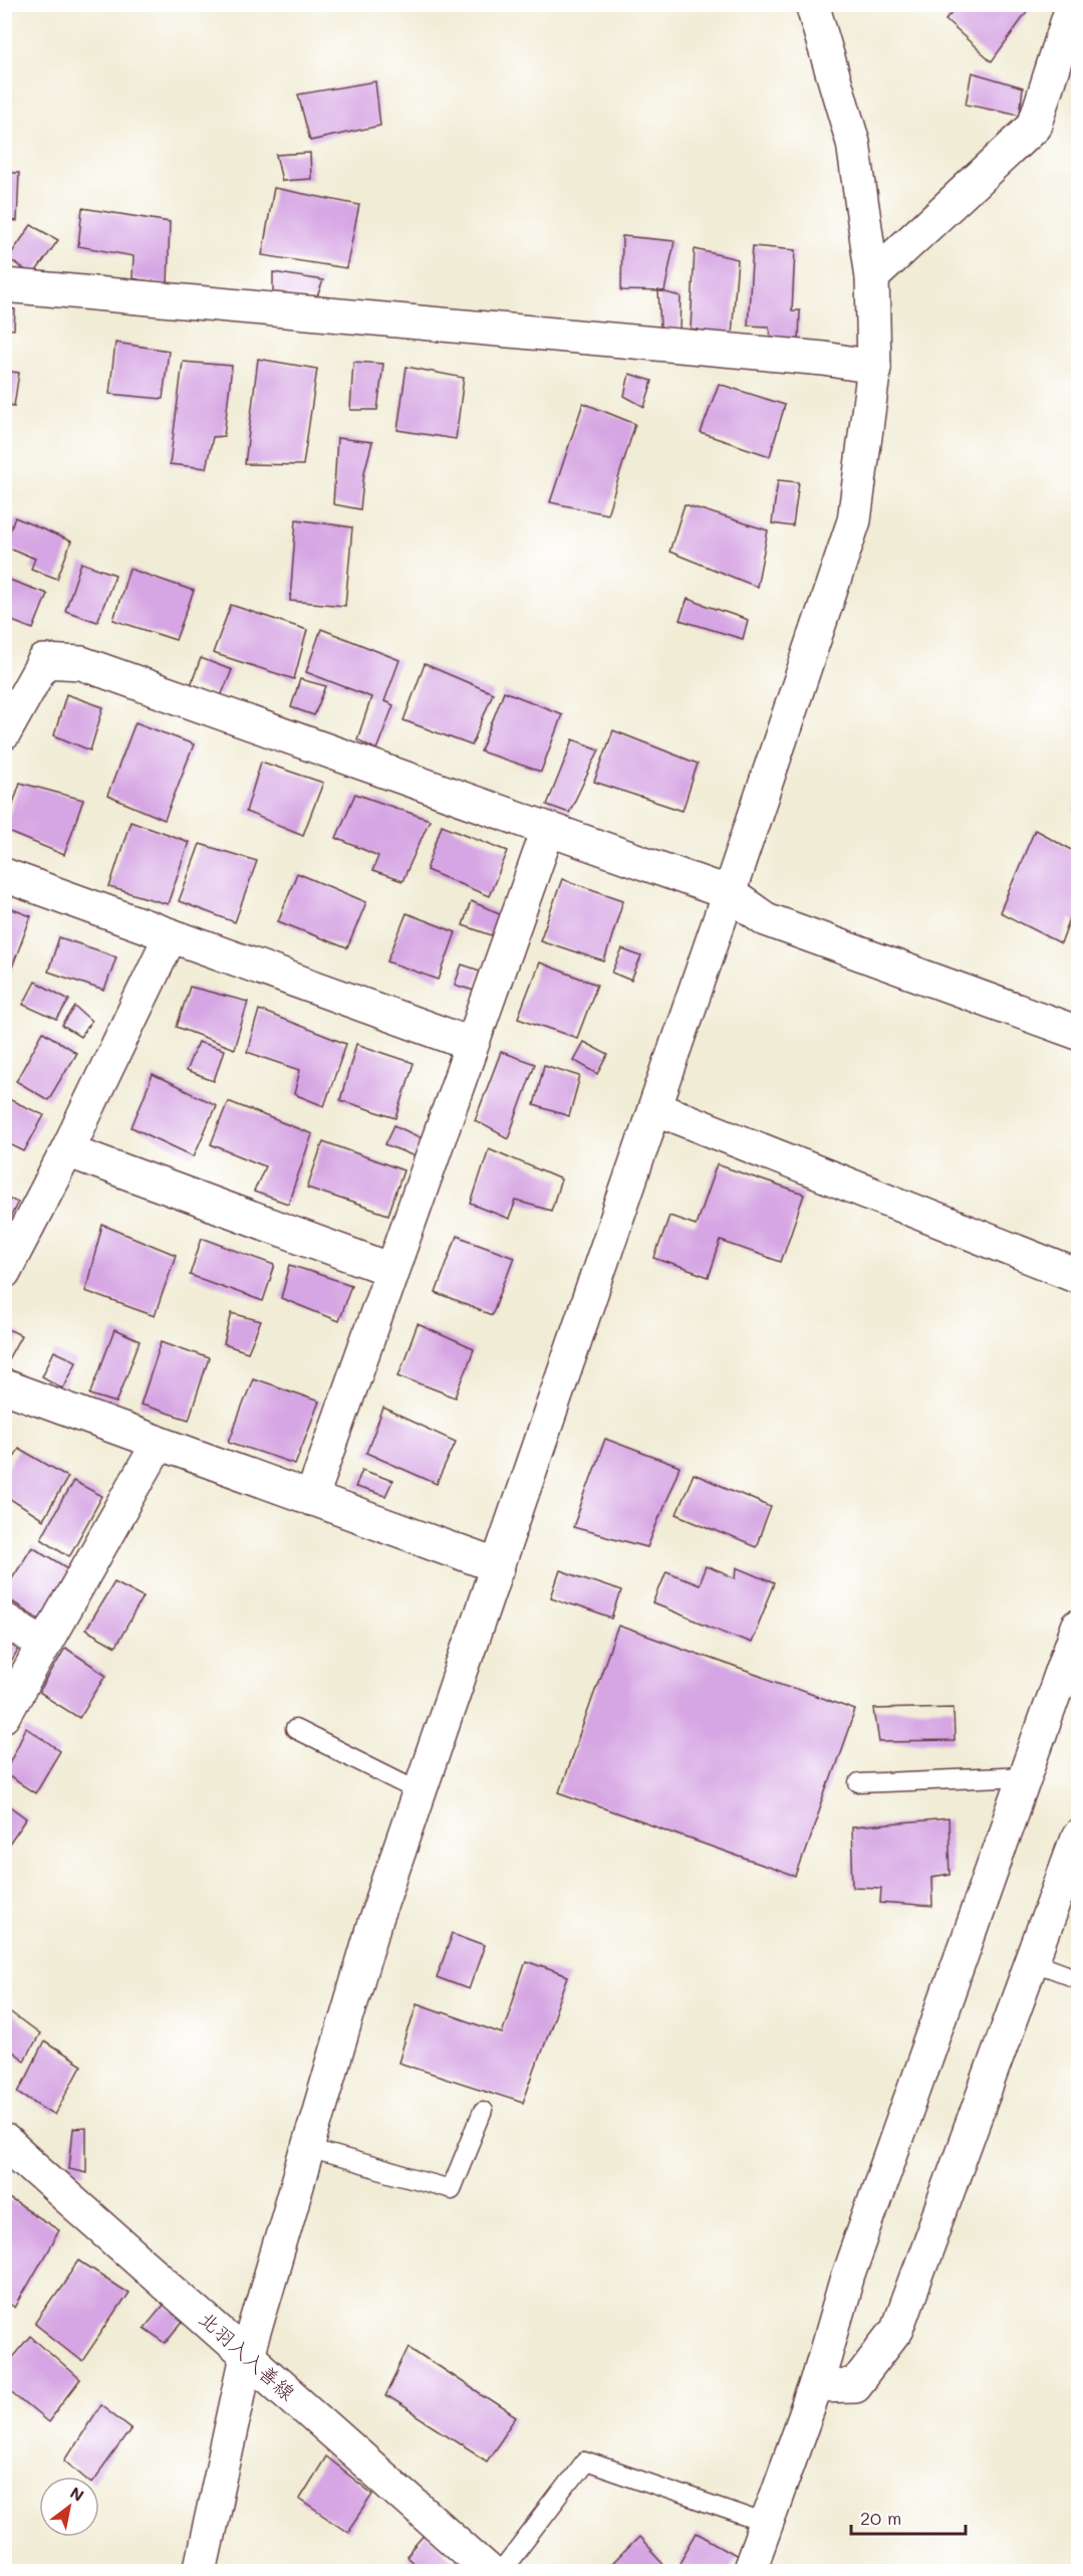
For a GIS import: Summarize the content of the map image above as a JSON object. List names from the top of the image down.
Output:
{
  "streets": {
    "street": ["北羽入入善線"]
  },
  "scale_bar": "20 m",
  "north": "top right"
}
